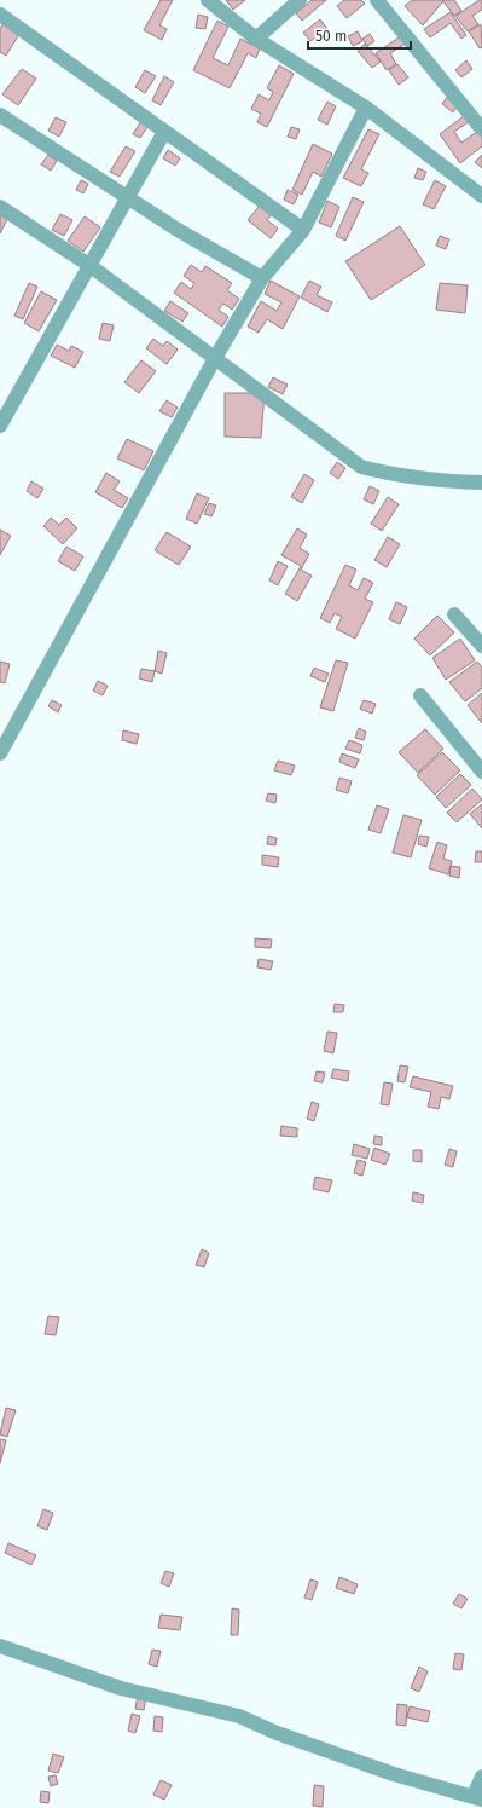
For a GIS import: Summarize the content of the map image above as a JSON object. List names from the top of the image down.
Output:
{
  "scale_bar": "50 m"
}
